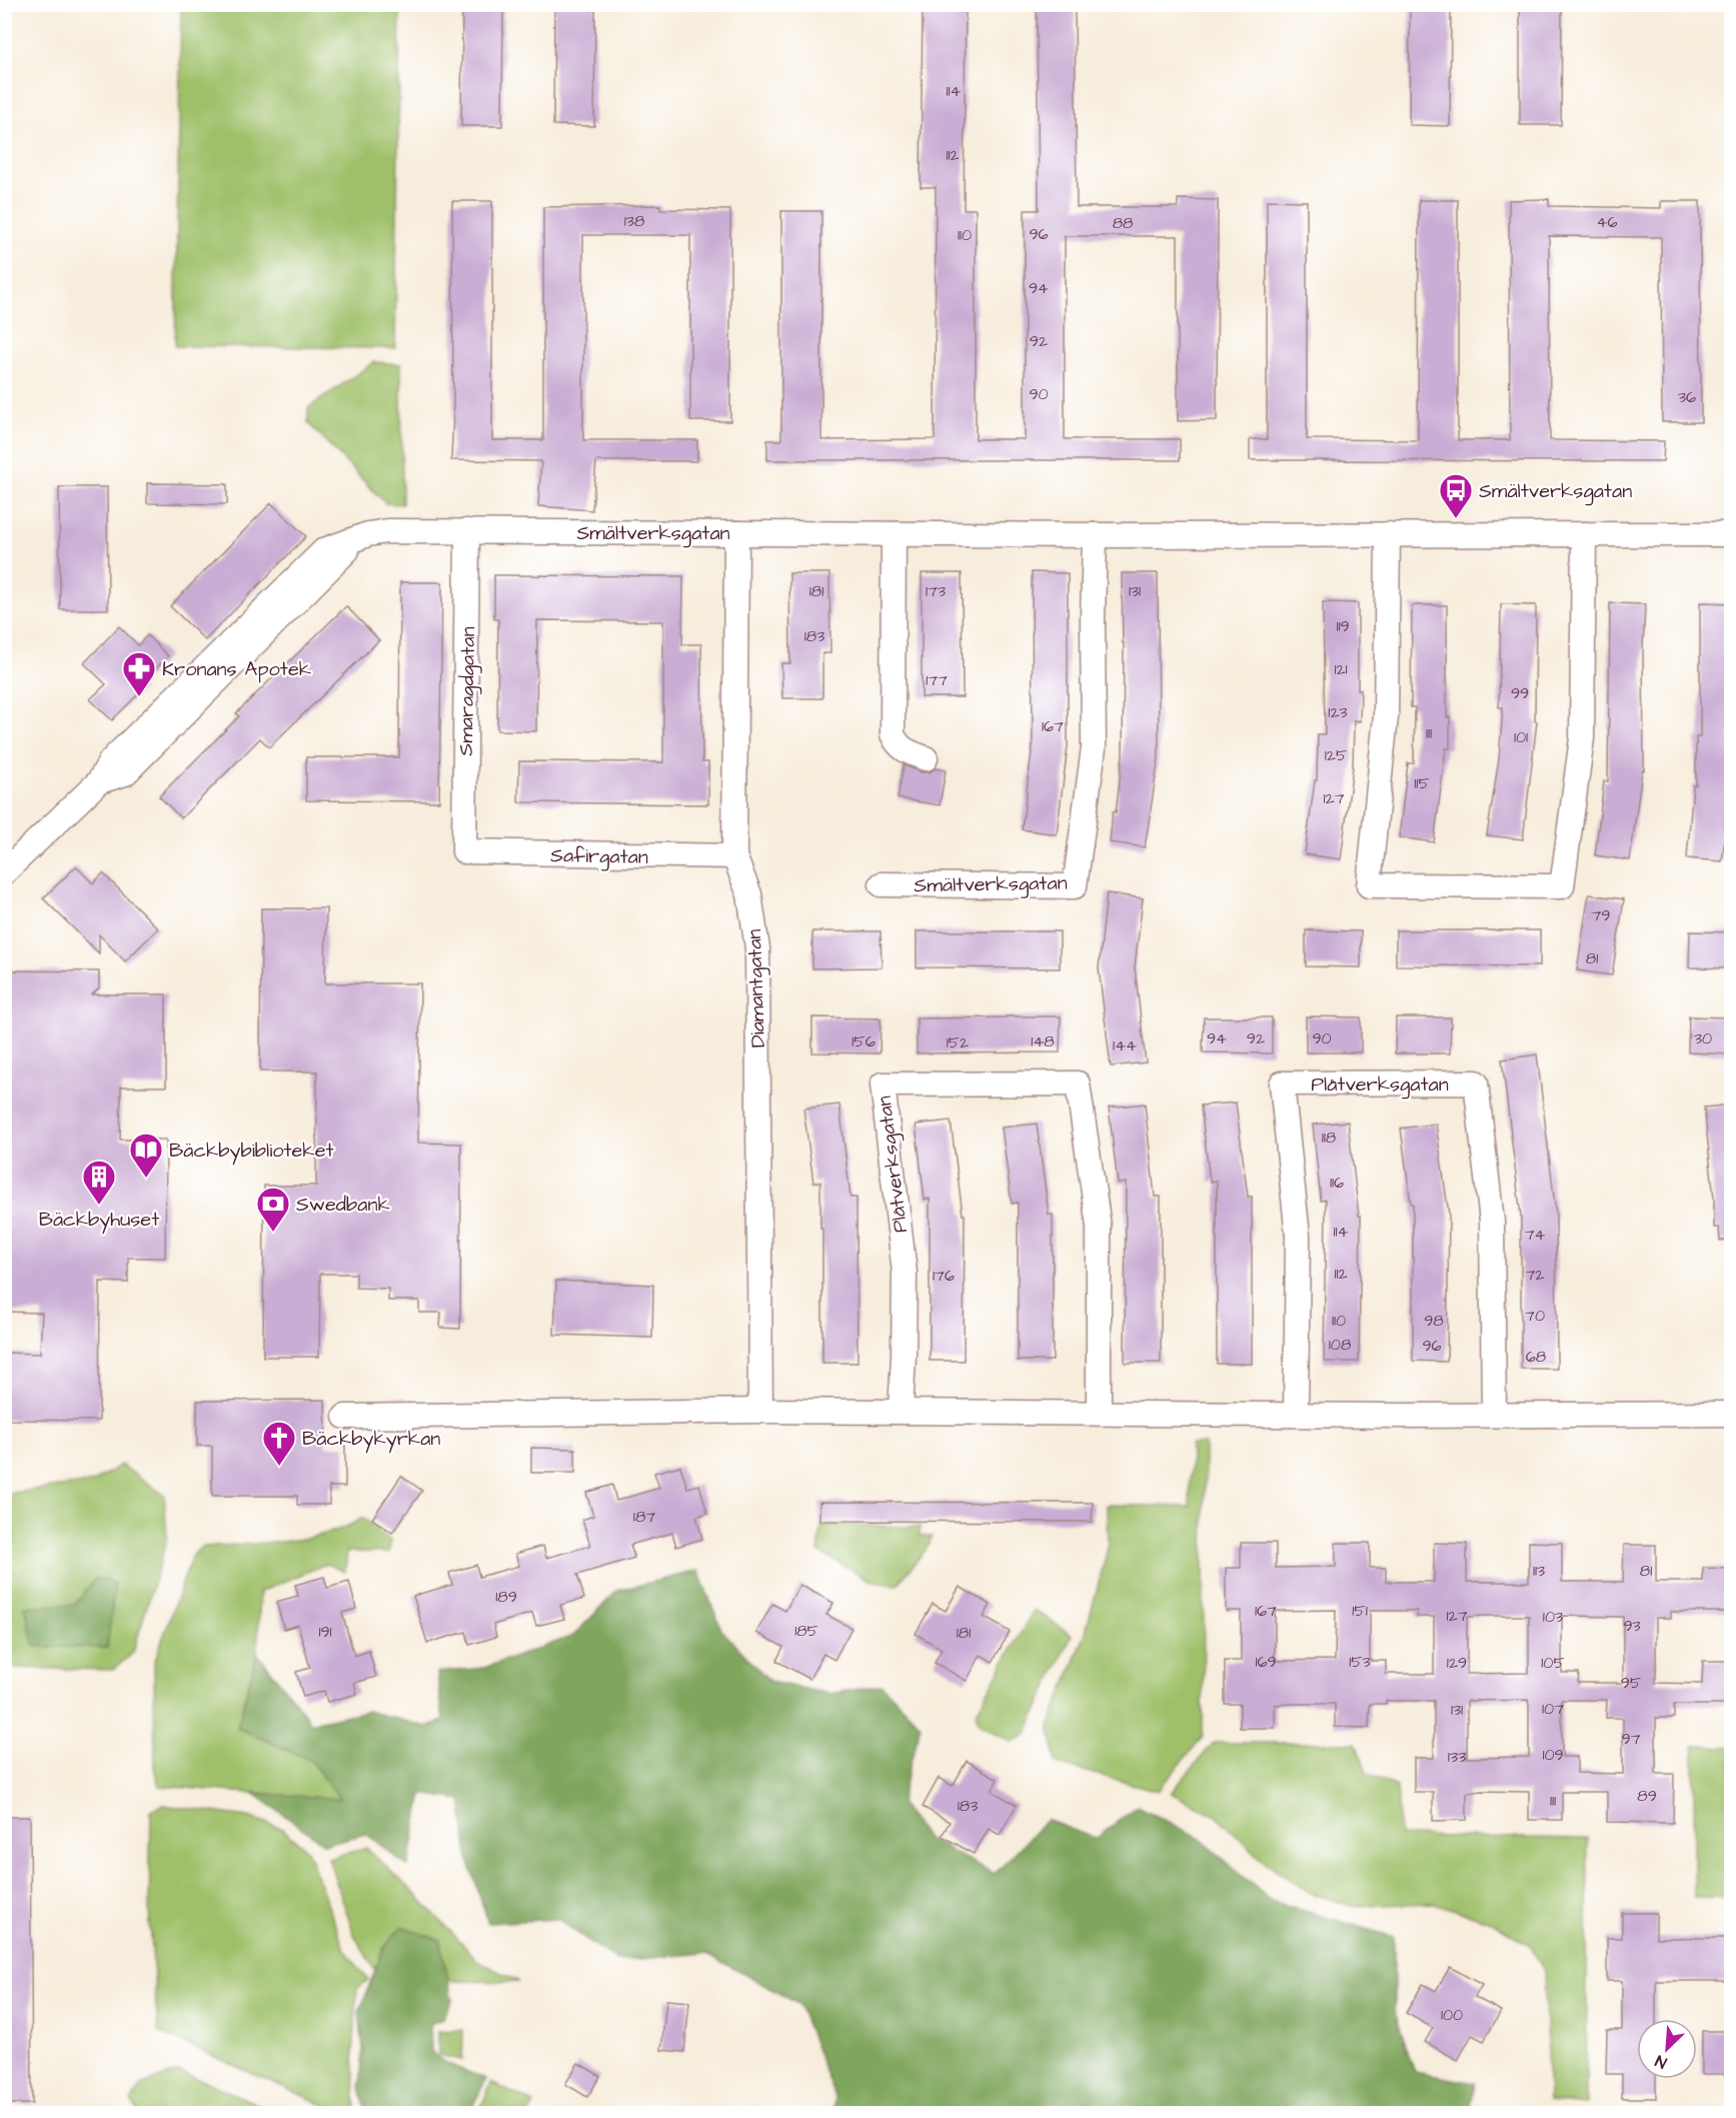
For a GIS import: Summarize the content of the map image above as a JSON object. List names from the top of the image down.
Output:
{
  "streets": {
    "street": [
      "Smältverksgatan",
      "Smaragdgatan",
      "Safirgatan",
      "Diamantgatan",
      "Plåtverksgatan"
    ]
  },
  "crossings": [
    ["Smältverksgatan", "Smaragdgatan"],
    ["Smältverksgatan", "Diamantgatan"],
    ["Smaragdgatan", "Safirgatan"],
    ["Safirgatan", "Diamantgatan"]
  ],
  "places": {
    "bus stop": ["Smältverksgatan"],
    "pharmacy": ["Kronans Apotek"],
    "library": ["Bäckbybiblioteket"],
    "building": ["Bäckbyhuset"],
    "bank": ["Swedbank"],
    "church": ["Bäckbykyrkan"]
  },
  "house_numbers": [
    "114",
    "112",
    "138",
    "46",
    "88",
    "96",
    "110",
    "94",
    "92",
    "90",
    "36",
    "181",
    "173",
    "131",
    "119",
    "183",
    "121",
    "177",
    "99",
    "123",
    "167",
    "111",
    "101",
    "125",
    "115",
    "127",
    "79",
    "81",
    "94",
    "92",
    "90",
    "30",
    "156",
    "148",
    "152",
    "144",
    "118",
    "116",
    "114",
    "74",
    "112",
    "72",
    "176",
    "70",
    "110",
    "98",
    "108",
    "96",
    "68",
    "187",
    "113",
    "81",
    "189",
    "167",
    "151",
    "127",
    "103",
    "93",
    "185",
    "191",
    "181",
    "169",
    "153",
    "129",
    "105",
    "95",
    "107",
    "131",
    "97",
    "109",
    "133",
    "89",
    "111",
    "183",
    "100"
  ],
  "north": "bottom left"
}
